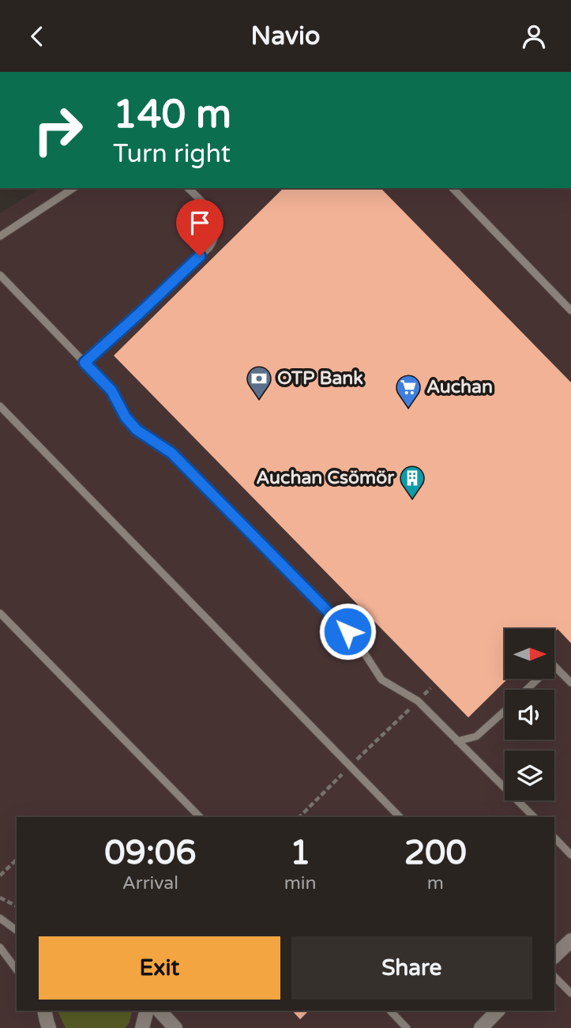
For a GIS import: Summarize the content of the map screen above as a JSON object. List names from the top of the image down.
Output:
{
  "places": {
    "bank": ["OTP Bank"],
    "supermarket": ["Auchan"],
    "building": ["Auchan Csömör"]
  },
  "north": "right",
  "page": {
    "header": "Navio",
    "turn": ["140 m", "Turn right"],
    "eta": [
      "09:06",
      "Arrival",
      "1",
      "min",
      "200",
      "m"
    ],
    "buttons": ["Exit", "Share"]
  }
}
